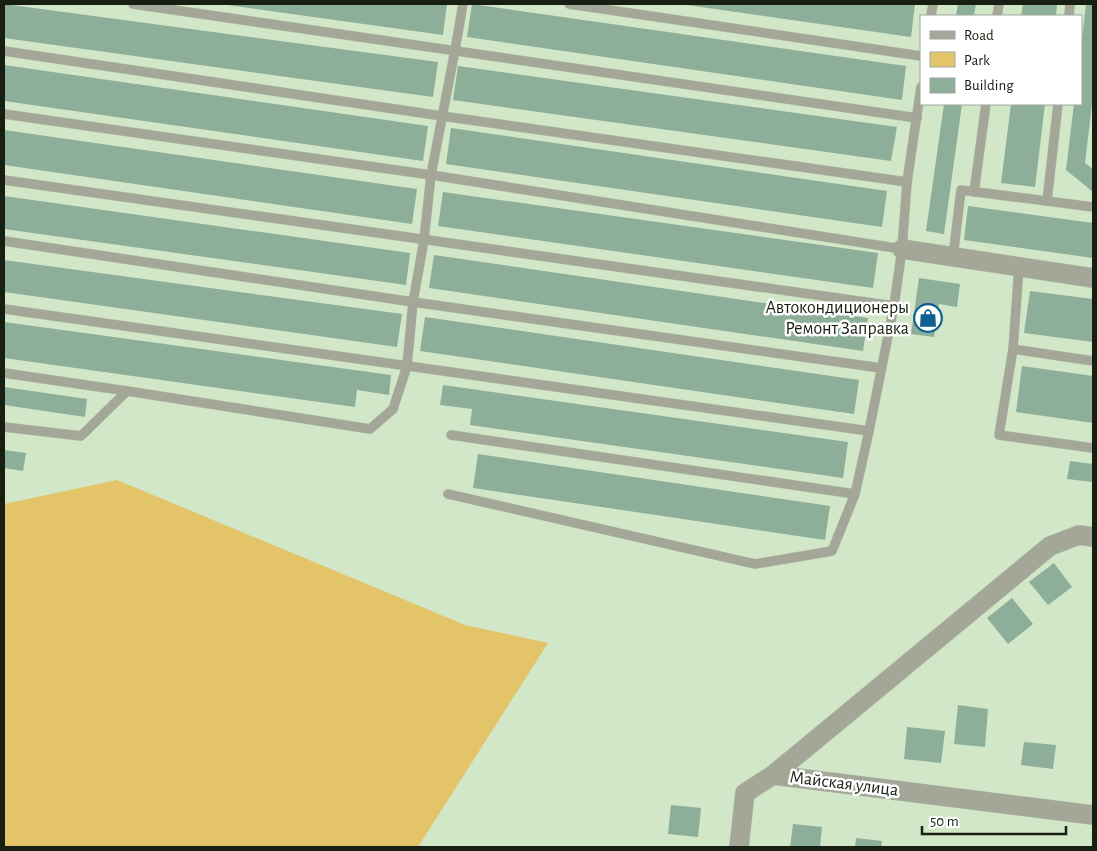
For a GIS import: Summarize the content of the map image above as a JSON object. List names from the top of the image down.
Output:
{
  "streets": {
    "street": ["Майская улица"]
  },
  "places": {
    "shop": ["Автокондиционеры Ремонт Заправка"]
  },
  "legend": ["Road", "Park", "Building"],
  "scale_bar": "50 m"
}
